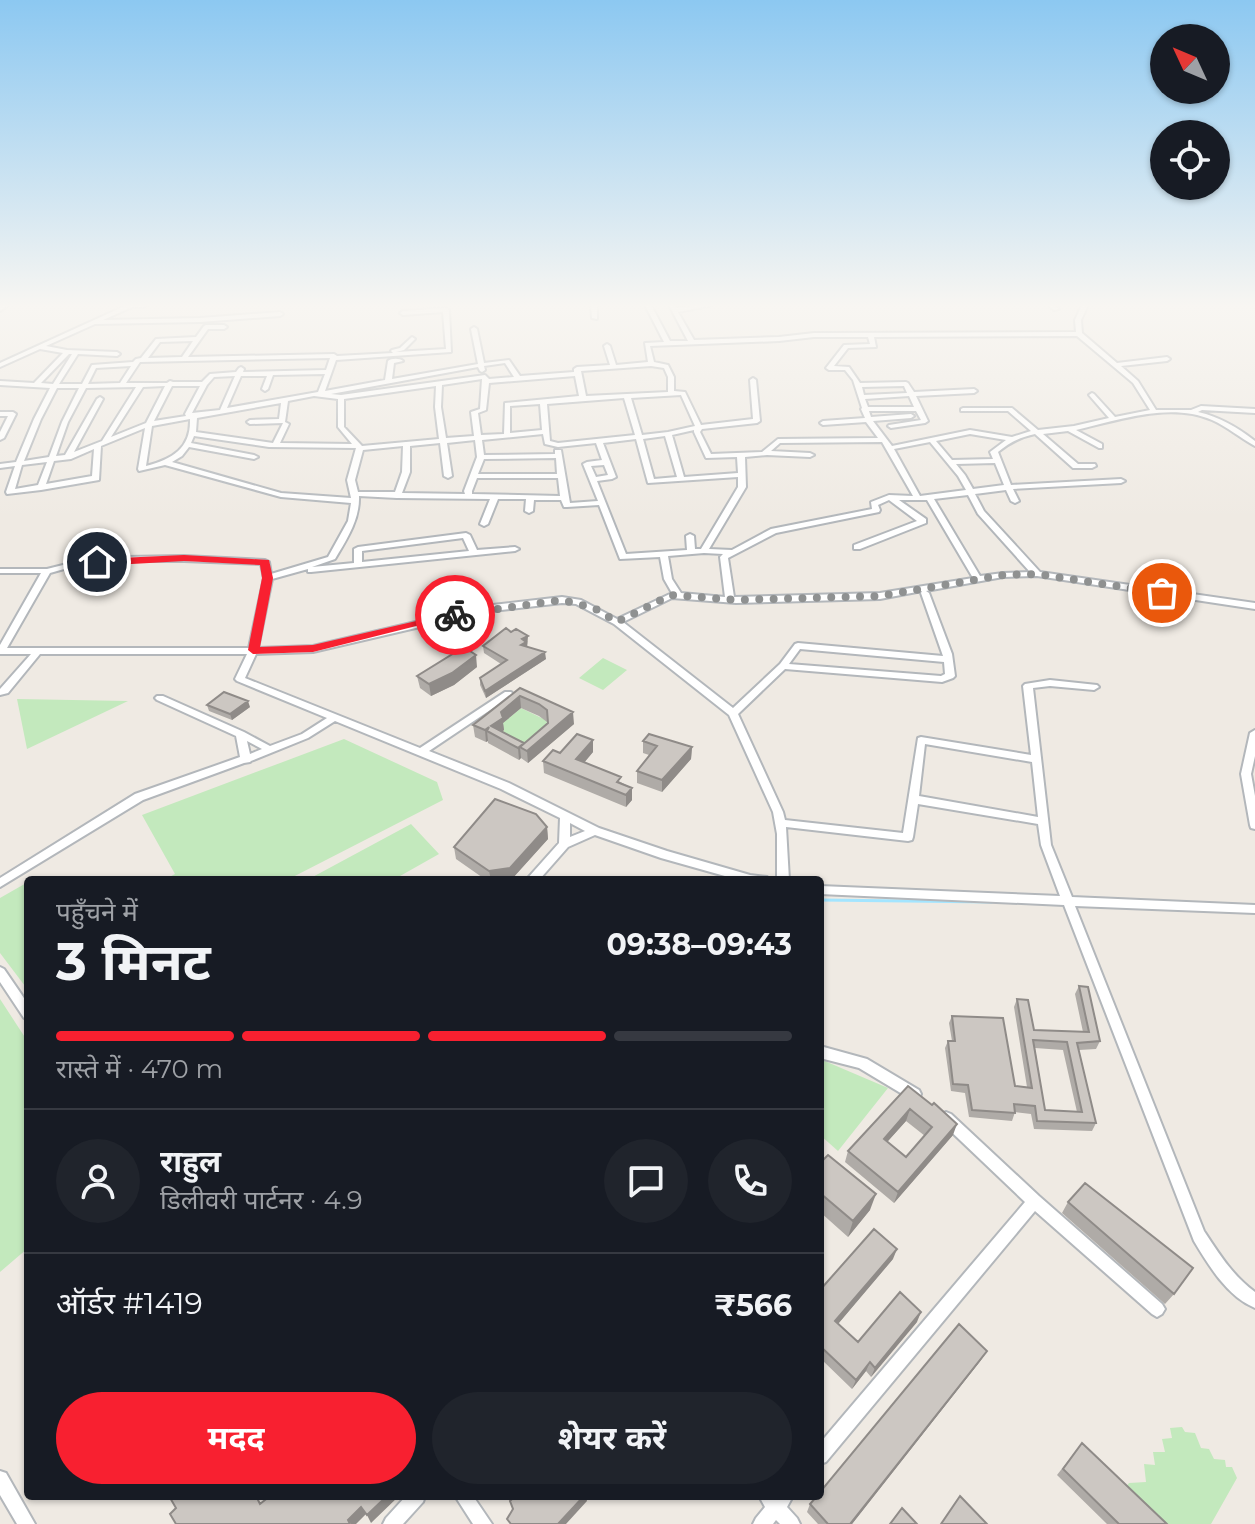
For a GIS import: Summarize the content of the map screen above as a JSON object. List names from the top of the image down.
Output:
{
  "north": "top left",
  "page": {
    "heading": ["3 मिनट", "पहुँचने में", "09:38–09:43"],
    "panel": [
      "राहुल",
      "डिलीवरी पार्टनर · 4.9",
      "ऑर्डर #1419",
      "₹566"
    ],
    "bar": "रास्ते में · 470 m",
    "buttons": ["मदद", "शेयर करें"]
  }
}
